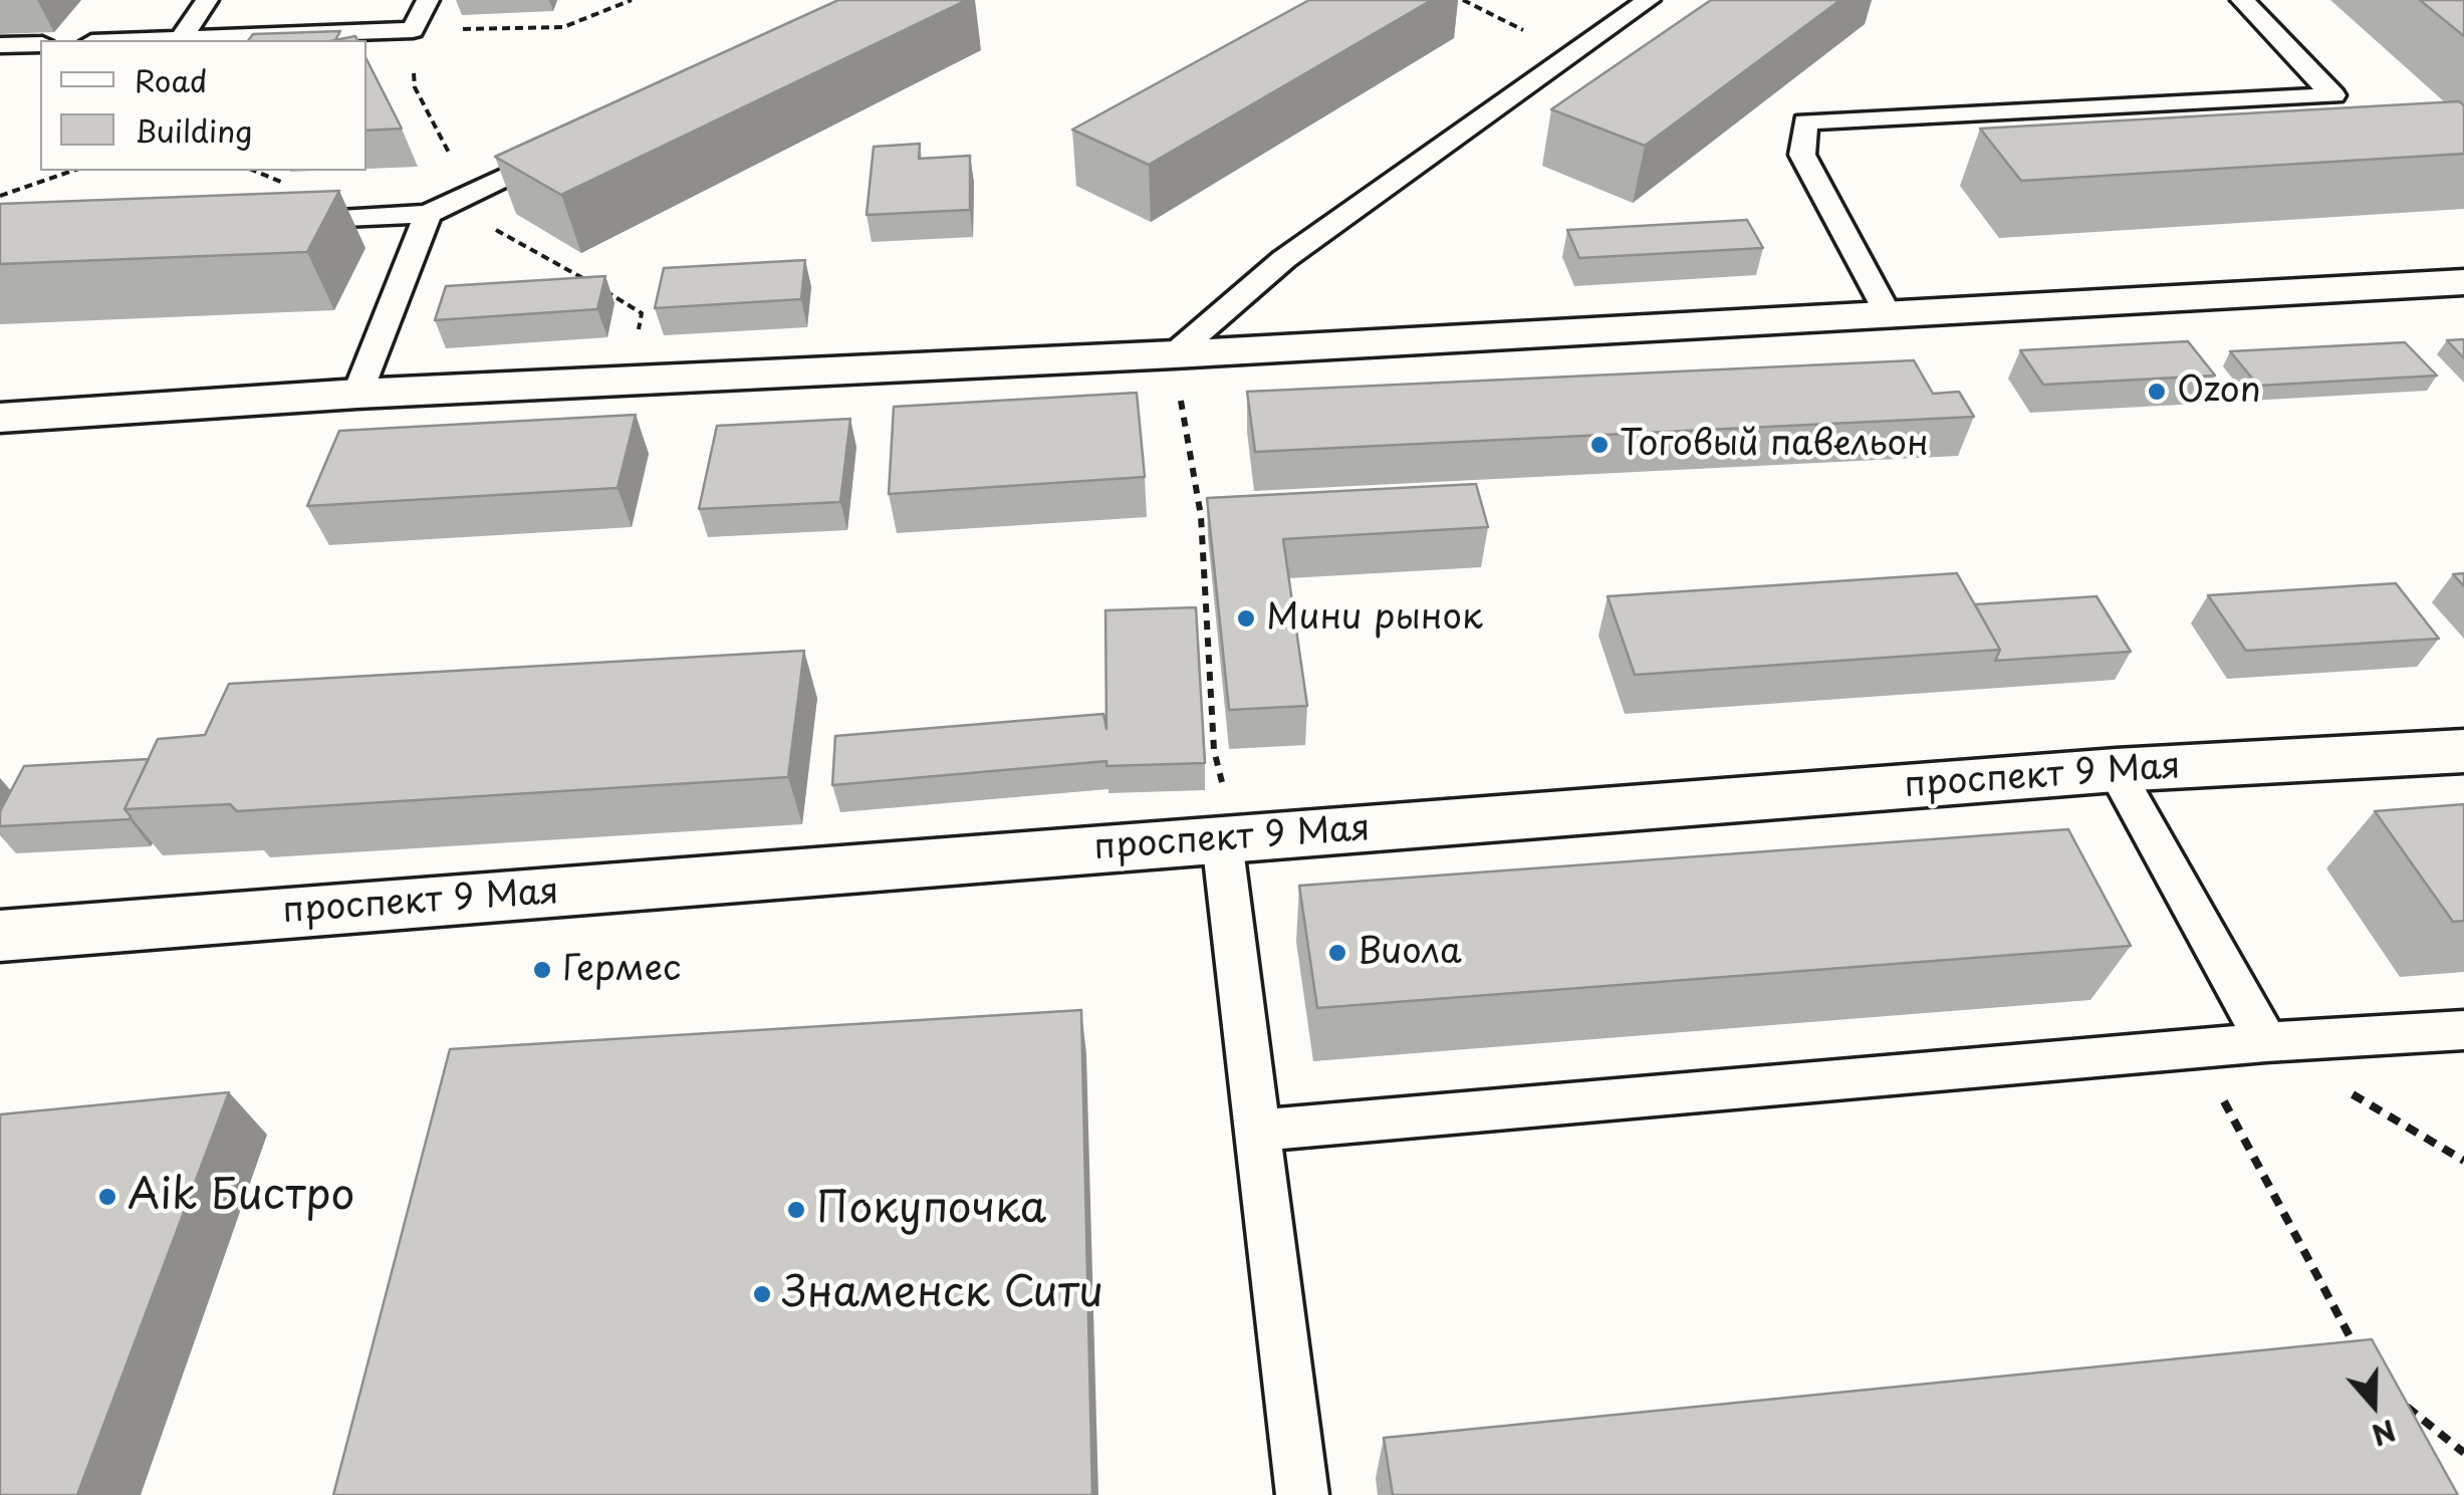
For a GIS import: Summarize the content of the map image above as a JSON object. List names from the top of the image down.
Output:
{
  "streets": {
    "street": ["проспект 9 Мая"]
  },
  "places": [
    "Ozon",
    "Тоговый павельон",
    "Мини рынок",
    "Виола",
    "Гермес",
    "Aik Бистро",
    "Покупочка",
    "Знаменск Сити"
  ],
  "legend": ["Road", "Building"],
  "north": "bottom"
}
